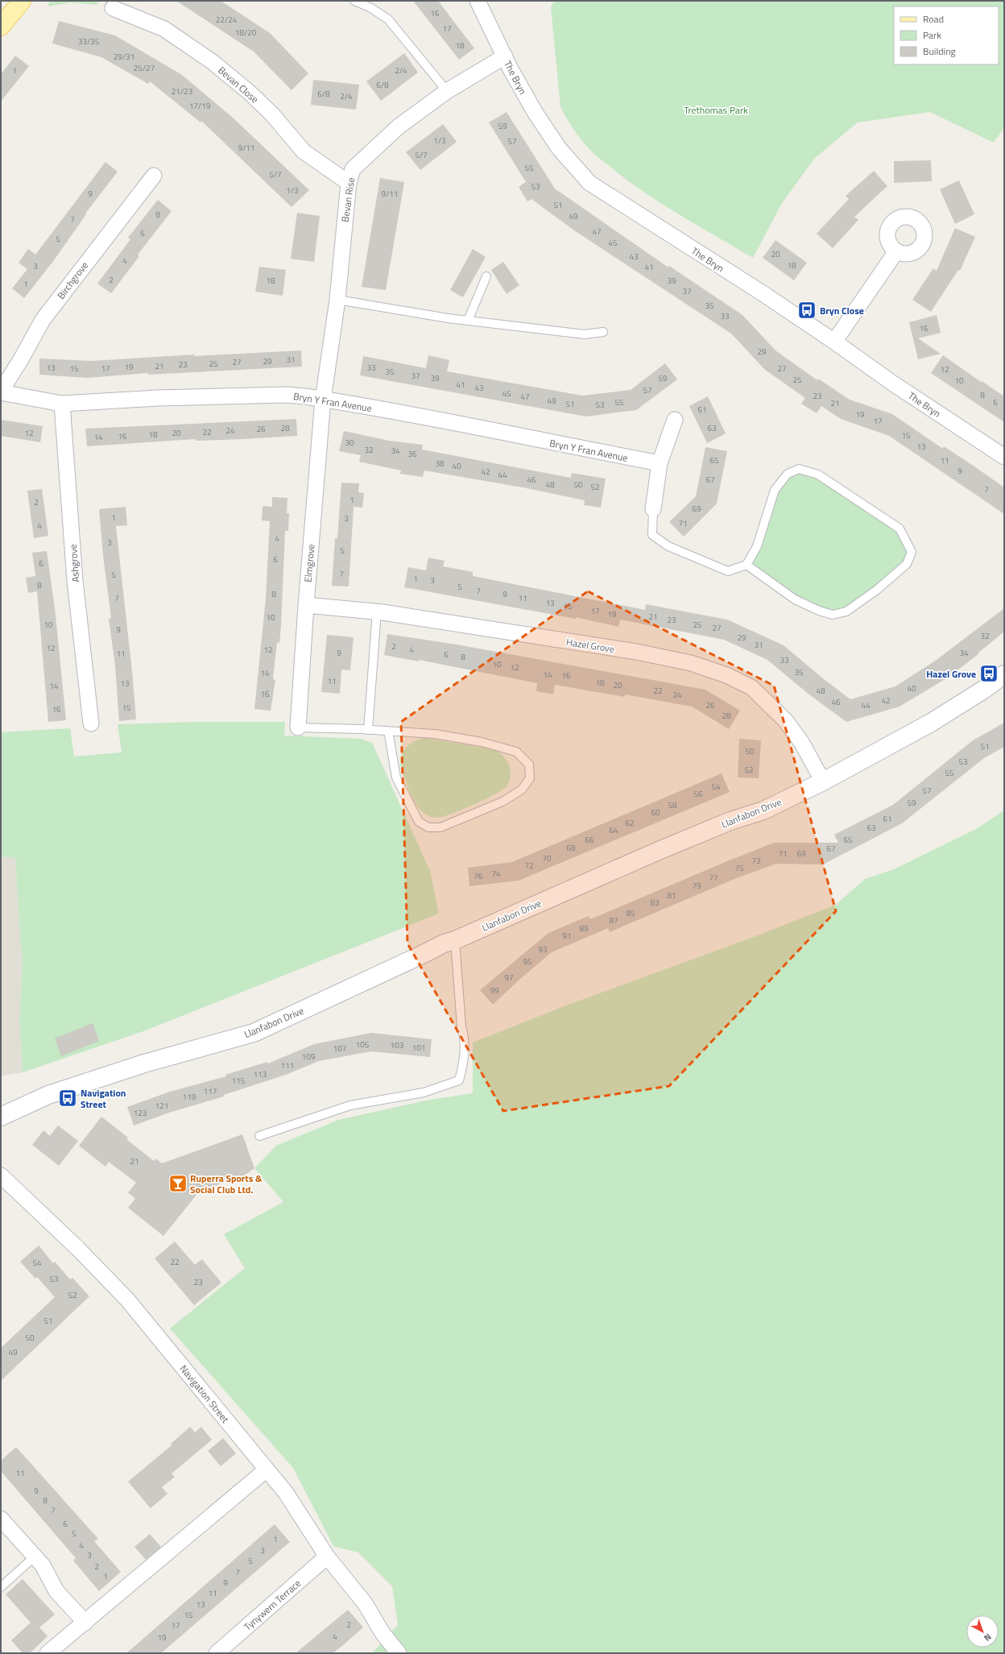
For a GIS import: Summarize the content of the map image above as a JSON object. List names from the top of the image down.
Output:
{
  "streets": {
    "street": [
      "The Bryn",
      "Bevan Close",
      "Bevan Rise",
      "Birchgrove",
      "Bryn Y Fran Avenue",
      "Ashgrove",
      "Elmgrove",
      "Hazel Grove",
      "Llanfabon Drive",
      "Navigation Street",
      "Tynywern Terrace"
    ]
  },
  "crossings": [
    ["The Bryn", "Bevan Rise"],
    ["Bevan Close", "Bevan Rise"],
    ["Bevan Rise", "Bryn Y Fran Avenue"],
    ["Bevan Rise", "Elmgrove"],
    ["Birchgrove", "Bryn Y Fran Avenue"],
    ["Bryn Y Fran Avenue", "Ashgrove"],
    ["Bryn Y Fran Avenue", "Elmgrove"],
    ["Elmgrove", "Hazel Grove"],
    ["Hazel Grove", "Llanfabon Drive"],
    ["Navigation Street", "Tynywern Terrace"]
  ],
  "parks": ["Trethomas Park"],
  "places": {
    "bus stop": ["Bryn Close", "Hazel Grove", "Navigation Street"],
    "bar": ["Ruperra Sports & Social Club Ltd."]
  },
  "house_numbers": [
    "16",
    "22/24",
    "17",
    "18/20",
    "33/35",
    "18",
    "29/31",
    "25/27",
    "1",
    "2/4",
    "6/8",
    "21/23",
    "6/8",
    "2/4",
    "17/19",
    "59",
    "1/3",
    "57",
    "9/11",
    "5/7",
    "55",
    "5/7",
    "53",
    "1/3",
    "9",
    "9/11",
    "51",
    "8",
    "49",
    "7",
    "47",
    "6",
    "5",
    "45",
    "20",
    "43",
    "4",
    "18",
    "3",
    "41",
    "2",
    "18",
    "39",
    "1",
    "37",
    "35",
    "33",
    "16",
    "29",
    "31",
    "29",
    "27",
    "25",
    "23",
    "21",
    "19",
    "13",
    "33",
    "15",
    "17",
    "27",
    "12",
    "35",
    "37",
    "39",
    "59",
    "25",
    "10",
    "41",
    "43",
    "57",
    "45",
    "8",
    "23",
    "47",
    "49",
    "55",
    "6",
    "21",
    "51",
    "53",
    "61",
    "19",
    "17",
    "28",
    "63",
    "26",
    "24",
    "22",
    "12",
    "20",
    "18",
    "15",
    "16",
    "14",
    "30",
    "13",
    "32",
    "34",
    "36",
    "65",
    "11",
    "38",
    "40",
    "9",
    "42",
    "44",
    "46",
    "67",
    "48",
    "50",
    "52",
    "7",
    "1",
    "2",
    "69",
    "1",
    "3",
    "71",
    "4",
    "4",
    "3",
    "5",
    "6",
    "6",
    "7",
    "5",
    "1",
    "3",
    "8",
    "5",
    "7",
    "8",
    "9",
    "7",
    "11",
    "13",
    "15",
    "17",
    "19",
    "21",
    "10",
    "23",
    "10",
    "25",
    "27",
    "9",
    "32",
    "29",
    "31",
    "2",
    "12",
    "12",
    "4",
    "9",
    "34",
    "11",
    "6",
    "8",
    "33",
    "10",
    "12",
    "35",
    "14",
    "14",
    "16",
    "11",
    "18",
    "13",
    "20",
    "14",
    "40",
    "22",
    "48",
    "16",
    "24",
    "42",
    "46",
    "26",
    "44",
    "15",
    "16",
    "28",
    "51",
    "50",
    "53",
    "52",
    "55",
    "54",
    "57",
    "56",
    "59",
    "58",
    "60",
    "61",
    "62",
    "63",
    "64",
    "66",
    "65",
    "68",
    "67",
    "71",
    "69",
    "70",
    "73",
    "72",
    "75",
    "74",
    "76",
    "77",
    "79",
    "81",
    "83",
    "85",
    "87",
    "89",
    "91",
    "93",
    "95",
    "97",
    "99",
    "105",
    "103",
    "101",
    "107",
    "109",
    "111",
    "113",
    "115",
    "117",
    "119",
    "121",
    "123",
    "21",
    "22",
    "54",
    "53",
    "23",
    "52",
    "51",
    "50",
    "49",
    "11",
    "9",
    "8",
    "7",
    "6",
    "5",
    "1",
    "4",
    "3",
    "3",
    "5",
    "2",
    "7",
    "1",
    "9",
    "11",
    "13",
    "15",
    "2",
    "17",
    "4",
    "19"
  ],
  "legend": ["Road", "Park", "Building"],
  "north": "bottom right"
}
